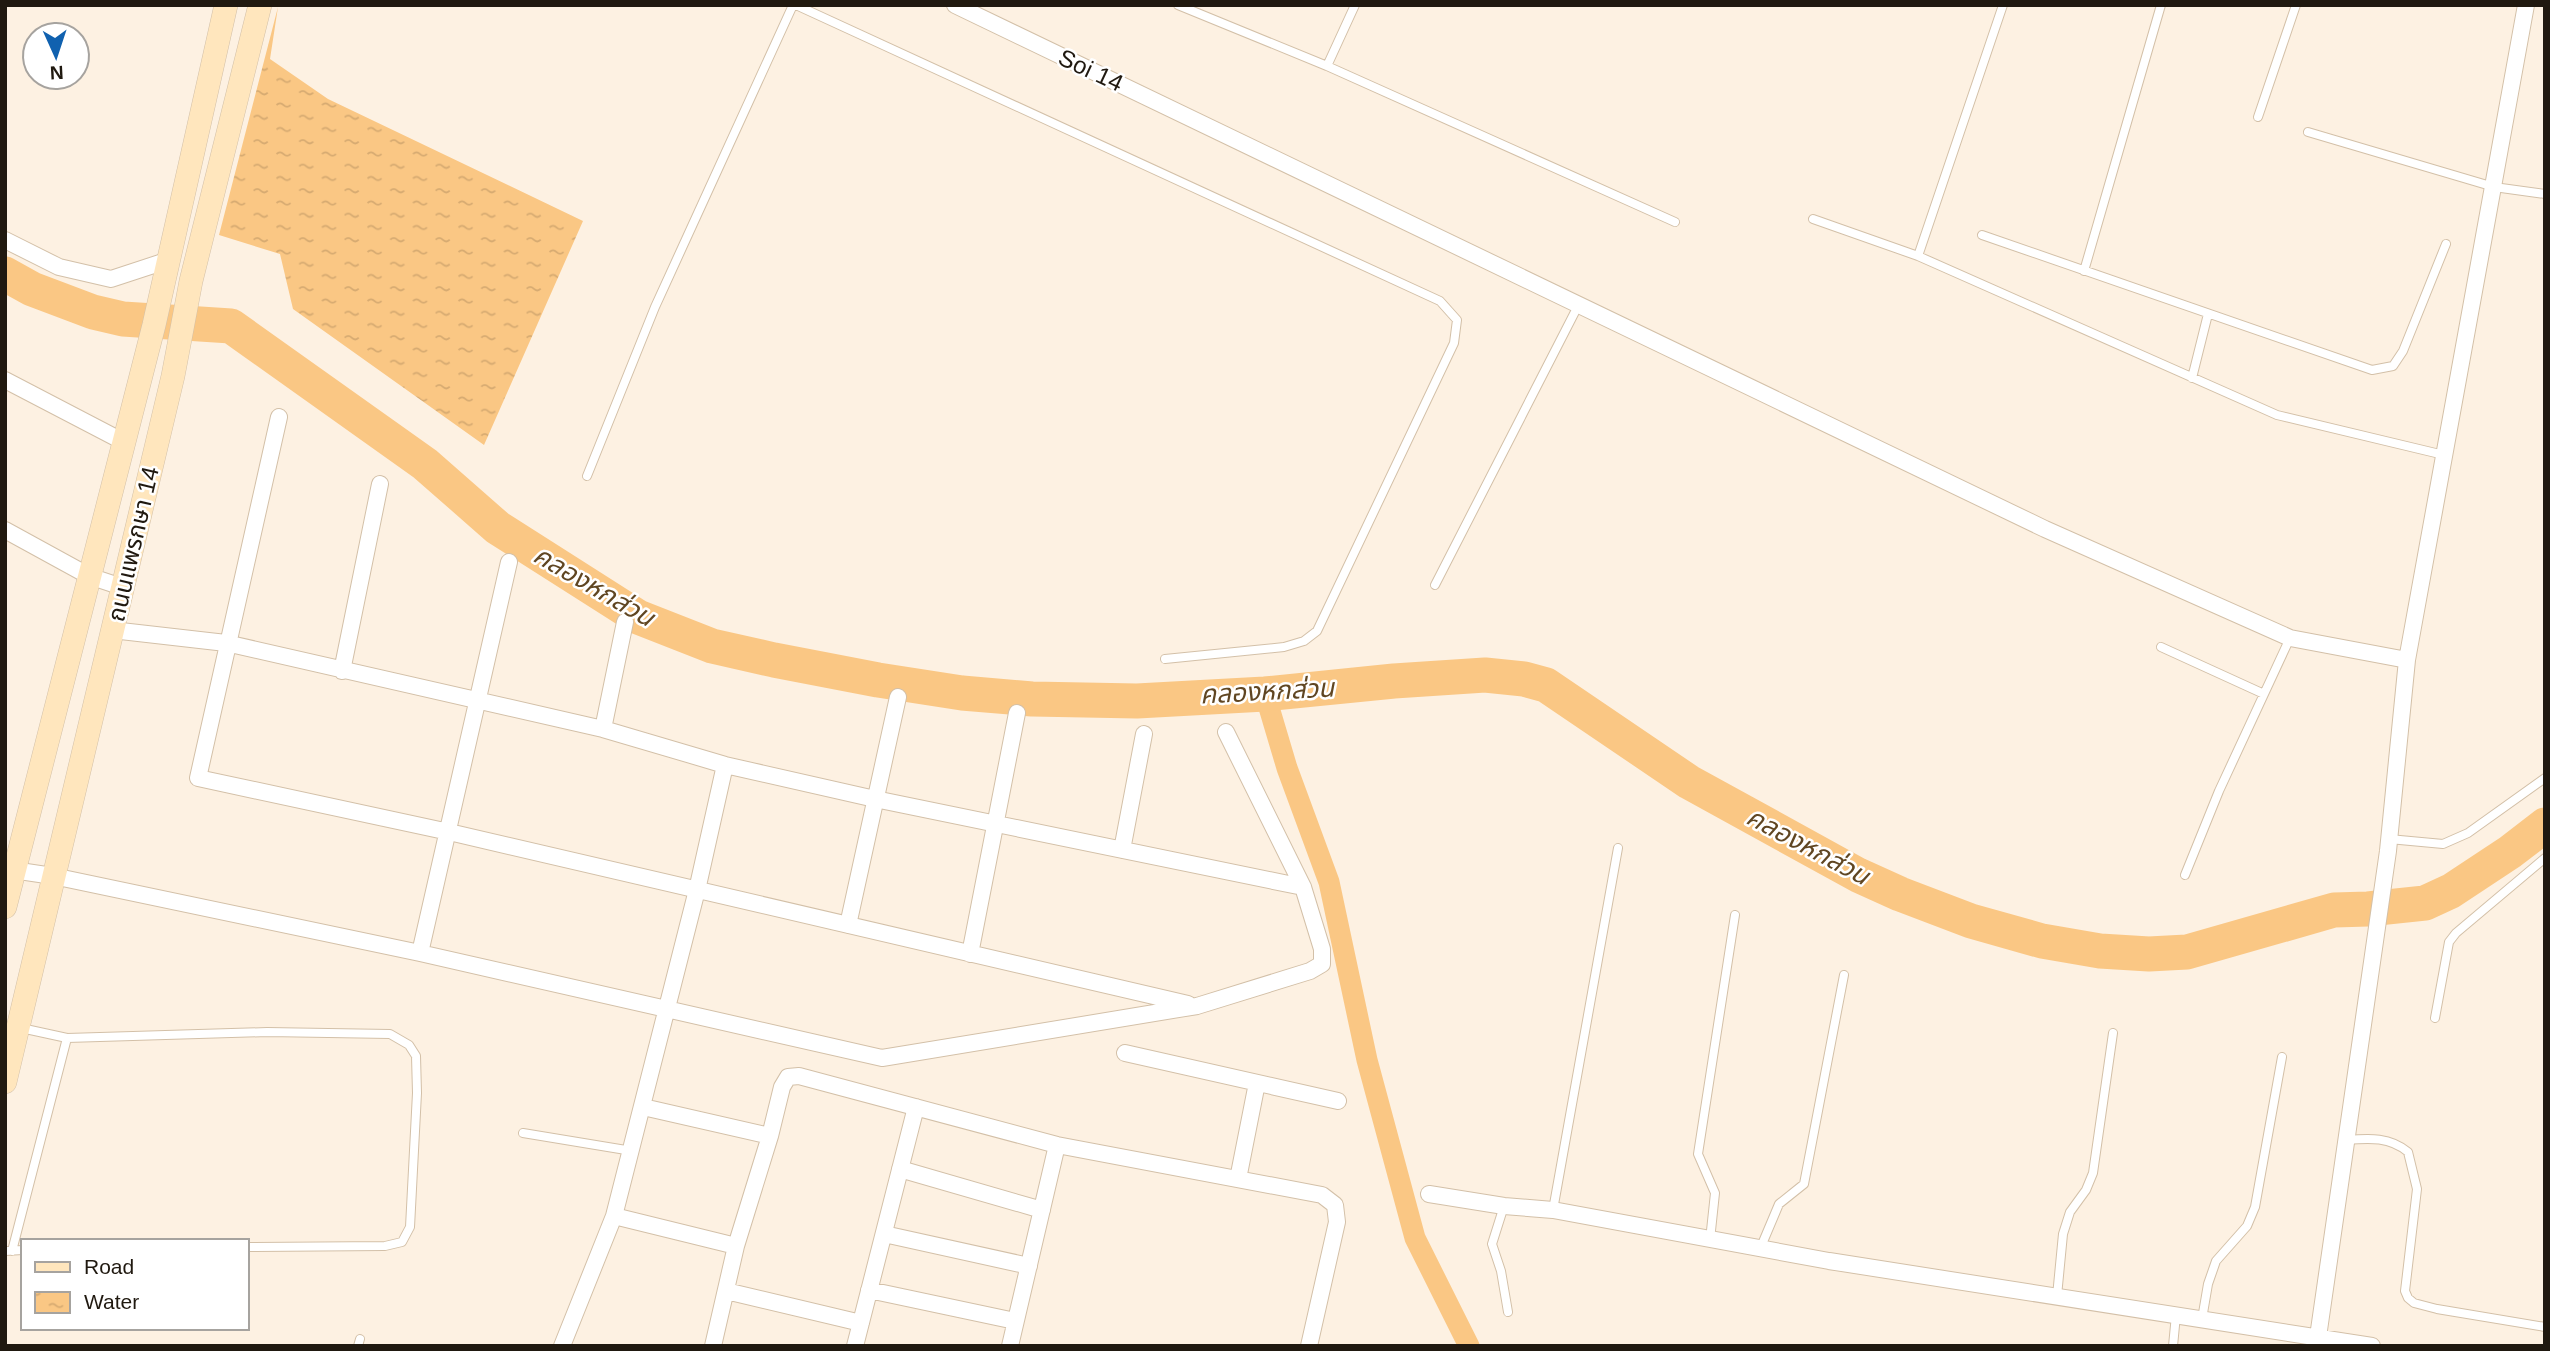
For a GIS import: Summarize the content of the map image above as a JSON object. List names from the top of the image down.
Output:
{
  "streets": {
    "main road": ["ถนนแพรกษา 14"],
    "street": ["Soi 14"]
  },
  "water": ["คลองหกส่วน"],
  "legend": ["Road", "Water"],
  "north": "bottom"
}
